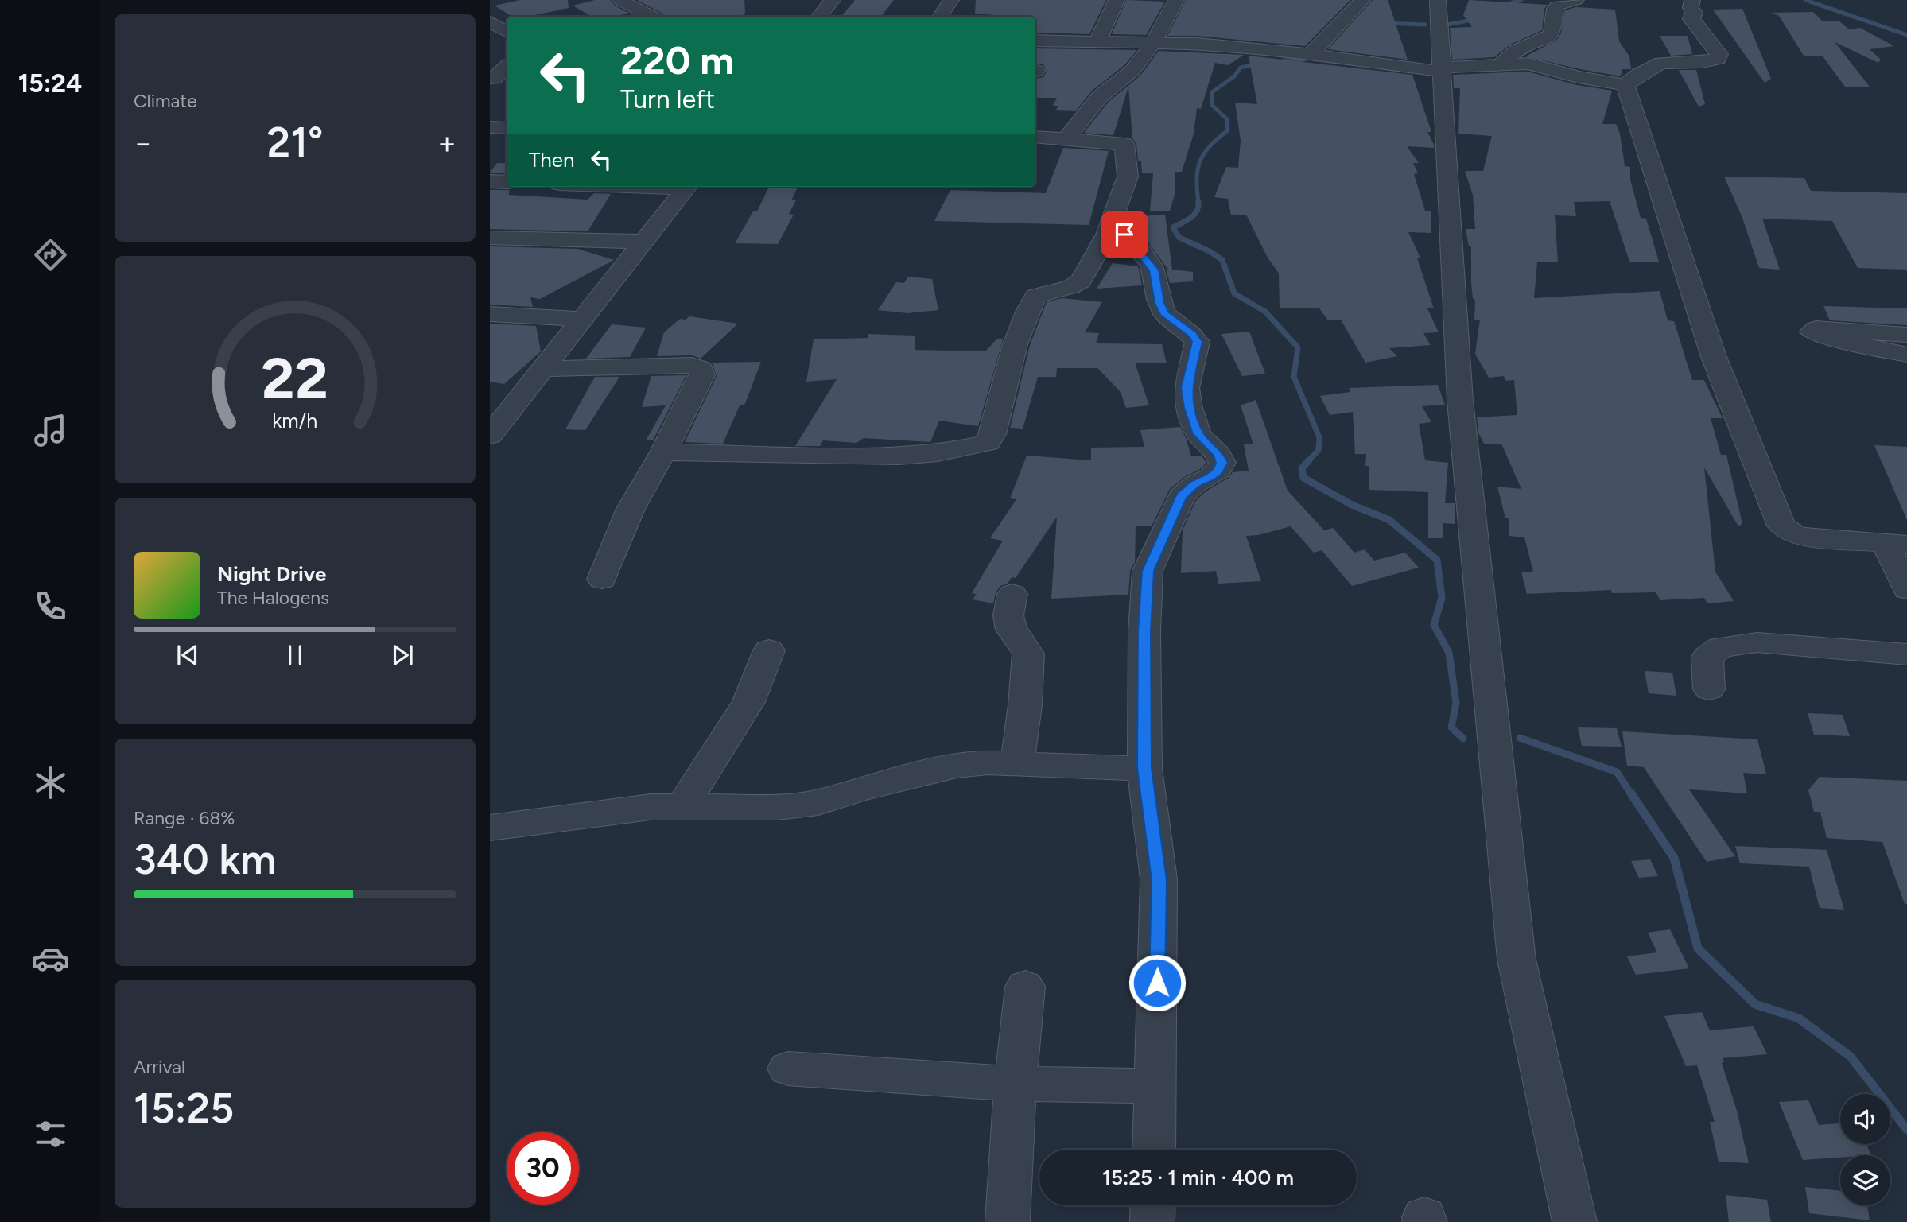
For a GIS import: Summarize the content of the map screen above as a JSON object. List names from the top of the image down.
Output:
{
  "page": {
    "tabs": "15:24",
    "tile": [
      "Climate",
      ["Range · 68%", "340 km"],
      ["Arrival", "15:25"]
    ],
    "turn": ["220 m", "Turn left"],
    "heat": ["−", "21°", "+"],
    "then": "Then",
    "song": ["Night Drive", "The Halogens"],
    "limit": "30",
    "trip": "15:25 · 1 min · 400 m",
    "gauge": ["22", "km/h"]
  }
}
